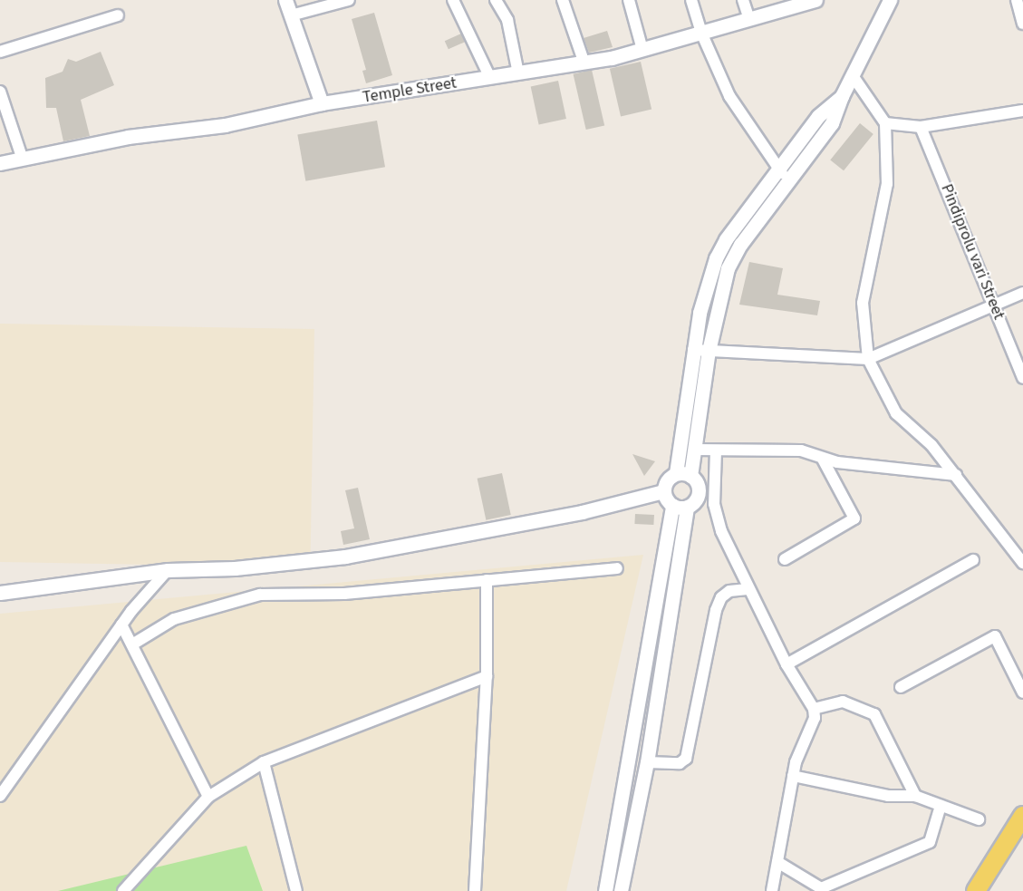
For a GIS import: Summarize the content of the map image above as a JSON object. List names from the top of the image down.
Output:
{
  "streets": {
    "street": ["Temple Street", "Pindiprolu vari Street"]
  }
}
